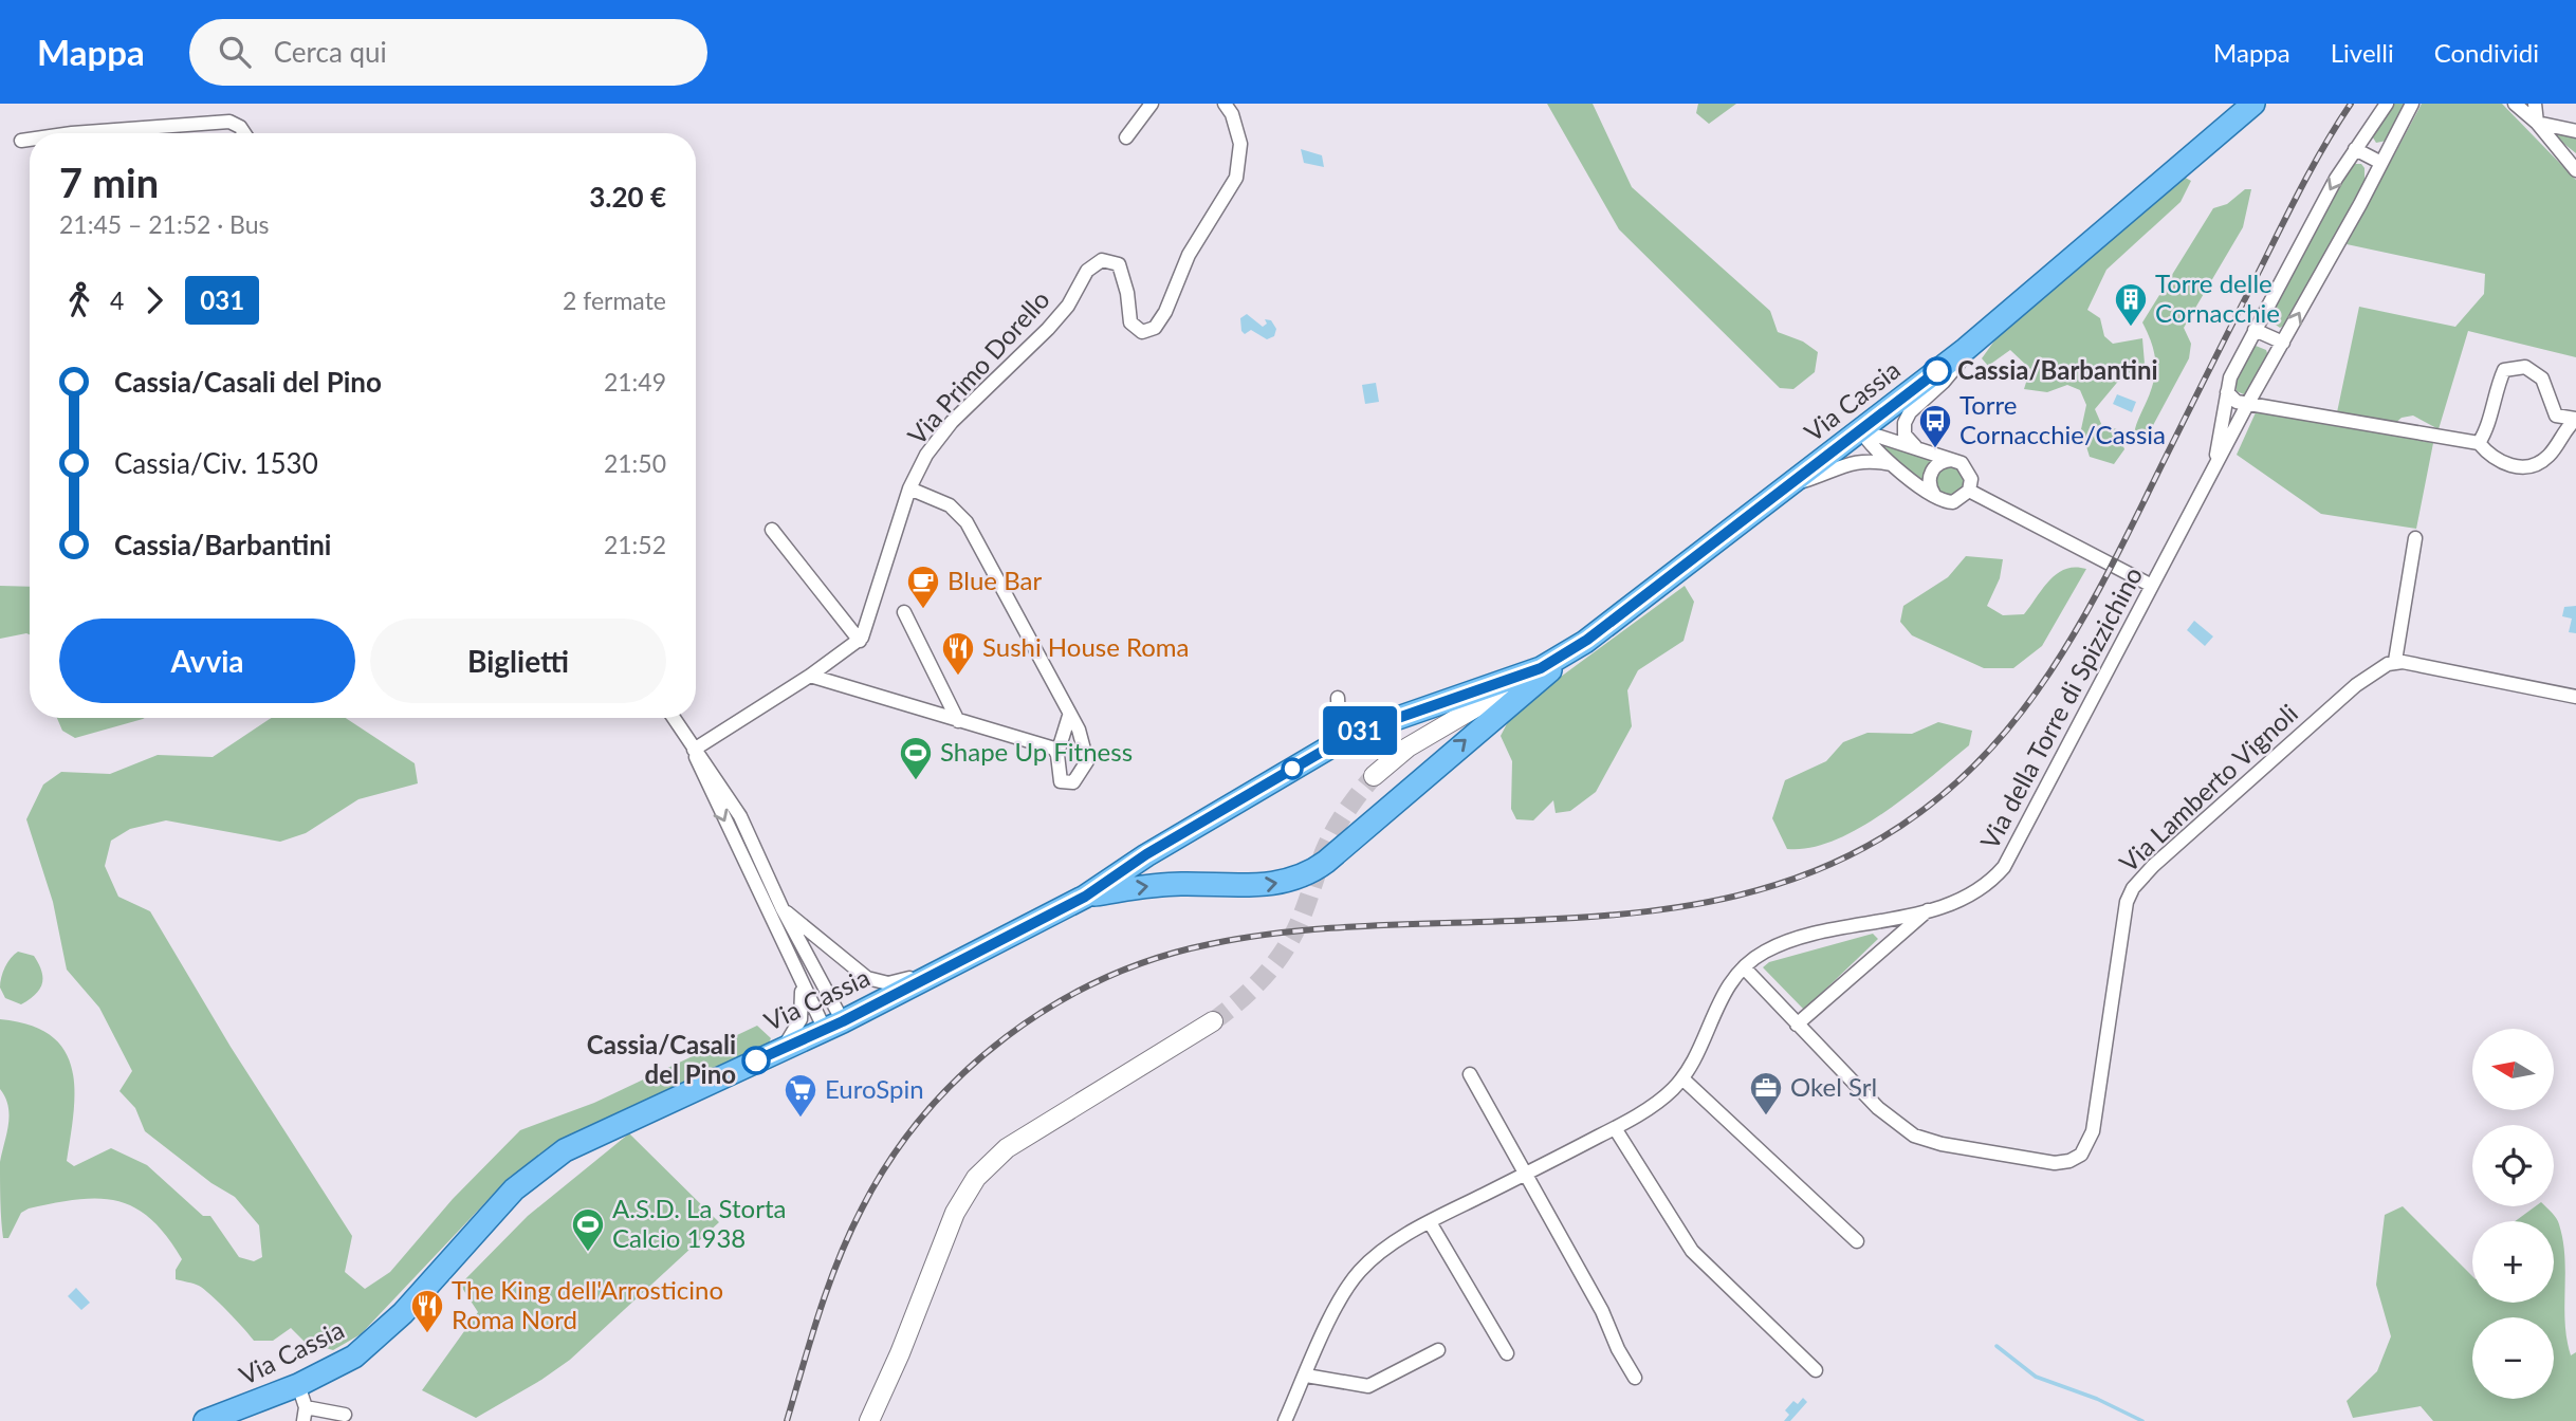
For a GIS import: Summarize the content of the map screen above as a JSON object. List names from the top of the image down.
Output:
{
  "streets": {
    "main road": ["Via Cassia"],
    "street": ["Via Primo Dorello", "Via della Torre di Spizzichino", "Via Lamberto Vignoli"]
  },
  "crossings": [
    ["Via della Torre di Spizzichino", "Via Lamberto Vignoli"]
  ],
  "places": {
    "building": ["Torre delle Cornacchie"],
    "other": ["Cassia/Barbantini", "Cassia/Casali del Pino"],
    "bus stop": ["Torre Cornacchie/Cassia"],
    "cafe": ["Blue Bar"],
    "restaurant": ["Sushi House Roma", "The King dell'Arrosticino Roma Nord"],
    "sports": ["Shape Up Fitness", "A.S.D. La Storta Calcio 1938"],
    "office": ["Okel Srl"],
    "supermarket": ["EuroSpin"]
  },
  "lines": ["bus line 031"],
  "north": "left",
  "page": {
    "header": "Mappa",
    "search": "Cerca qui",
    "nav": ["Mappa", "Livelli", "Condividi"],
    "on_map": "031",
    "heading": ["7 min", "21:45 – 21:52 · Bus", "3.20 €"],
    "legs": ["4", "031", "2 fermate"],
    "list": [
      {
        "name": "Cassia/Casali del Pino",
        "value": "21:49"
      },
      {
        "name": "Cassia/Civ. 1530",
        "value": "21:50"
      },
      {
        "name": "Cassia/Barbantini",
        "value": "21:52"
      }
    ],
    "buttons": ["Avvia", "Biglietti"],
    "map_buttons": ["+", "−"]
  }
}
